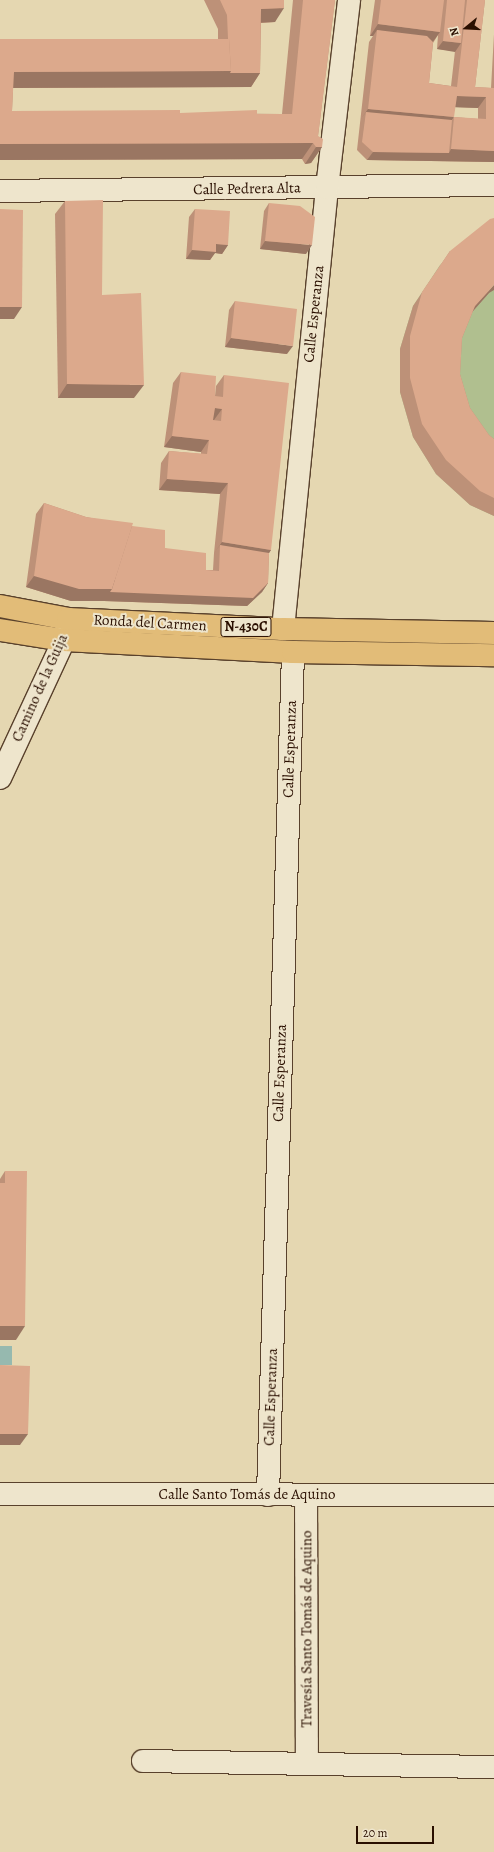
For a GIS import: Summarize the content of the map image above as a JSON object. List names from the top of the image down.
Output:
{
  "streets": {
    "highway": ["Ronda del Carmen", "N-430C"],
    "street": [
      "Calle Pedrera Alta",
      "Calle Esperanza",
      "Camino de la Guija",
      "Calle Santo Tomás de Aquino",
      "Travesía Santo Tomás de Aquino"
    ]
  },
  "crossings": [
    ["Calle Pedrera Alta", "Calle Esperanza"],
    ["Calle Esperanza", "Ronda del Carmen"],
    ["Calle Esperanza", "Calle Santo Tomás de Aquino"],
    ["Ronda del Carmen", "Camino de la Guija"],
    ["Calle Santo Tomás de Aquino", "Travesía Santo Tomás de Aquino"]
  ],
  "scale_bar": "20 m",
  "north": "left"
}
